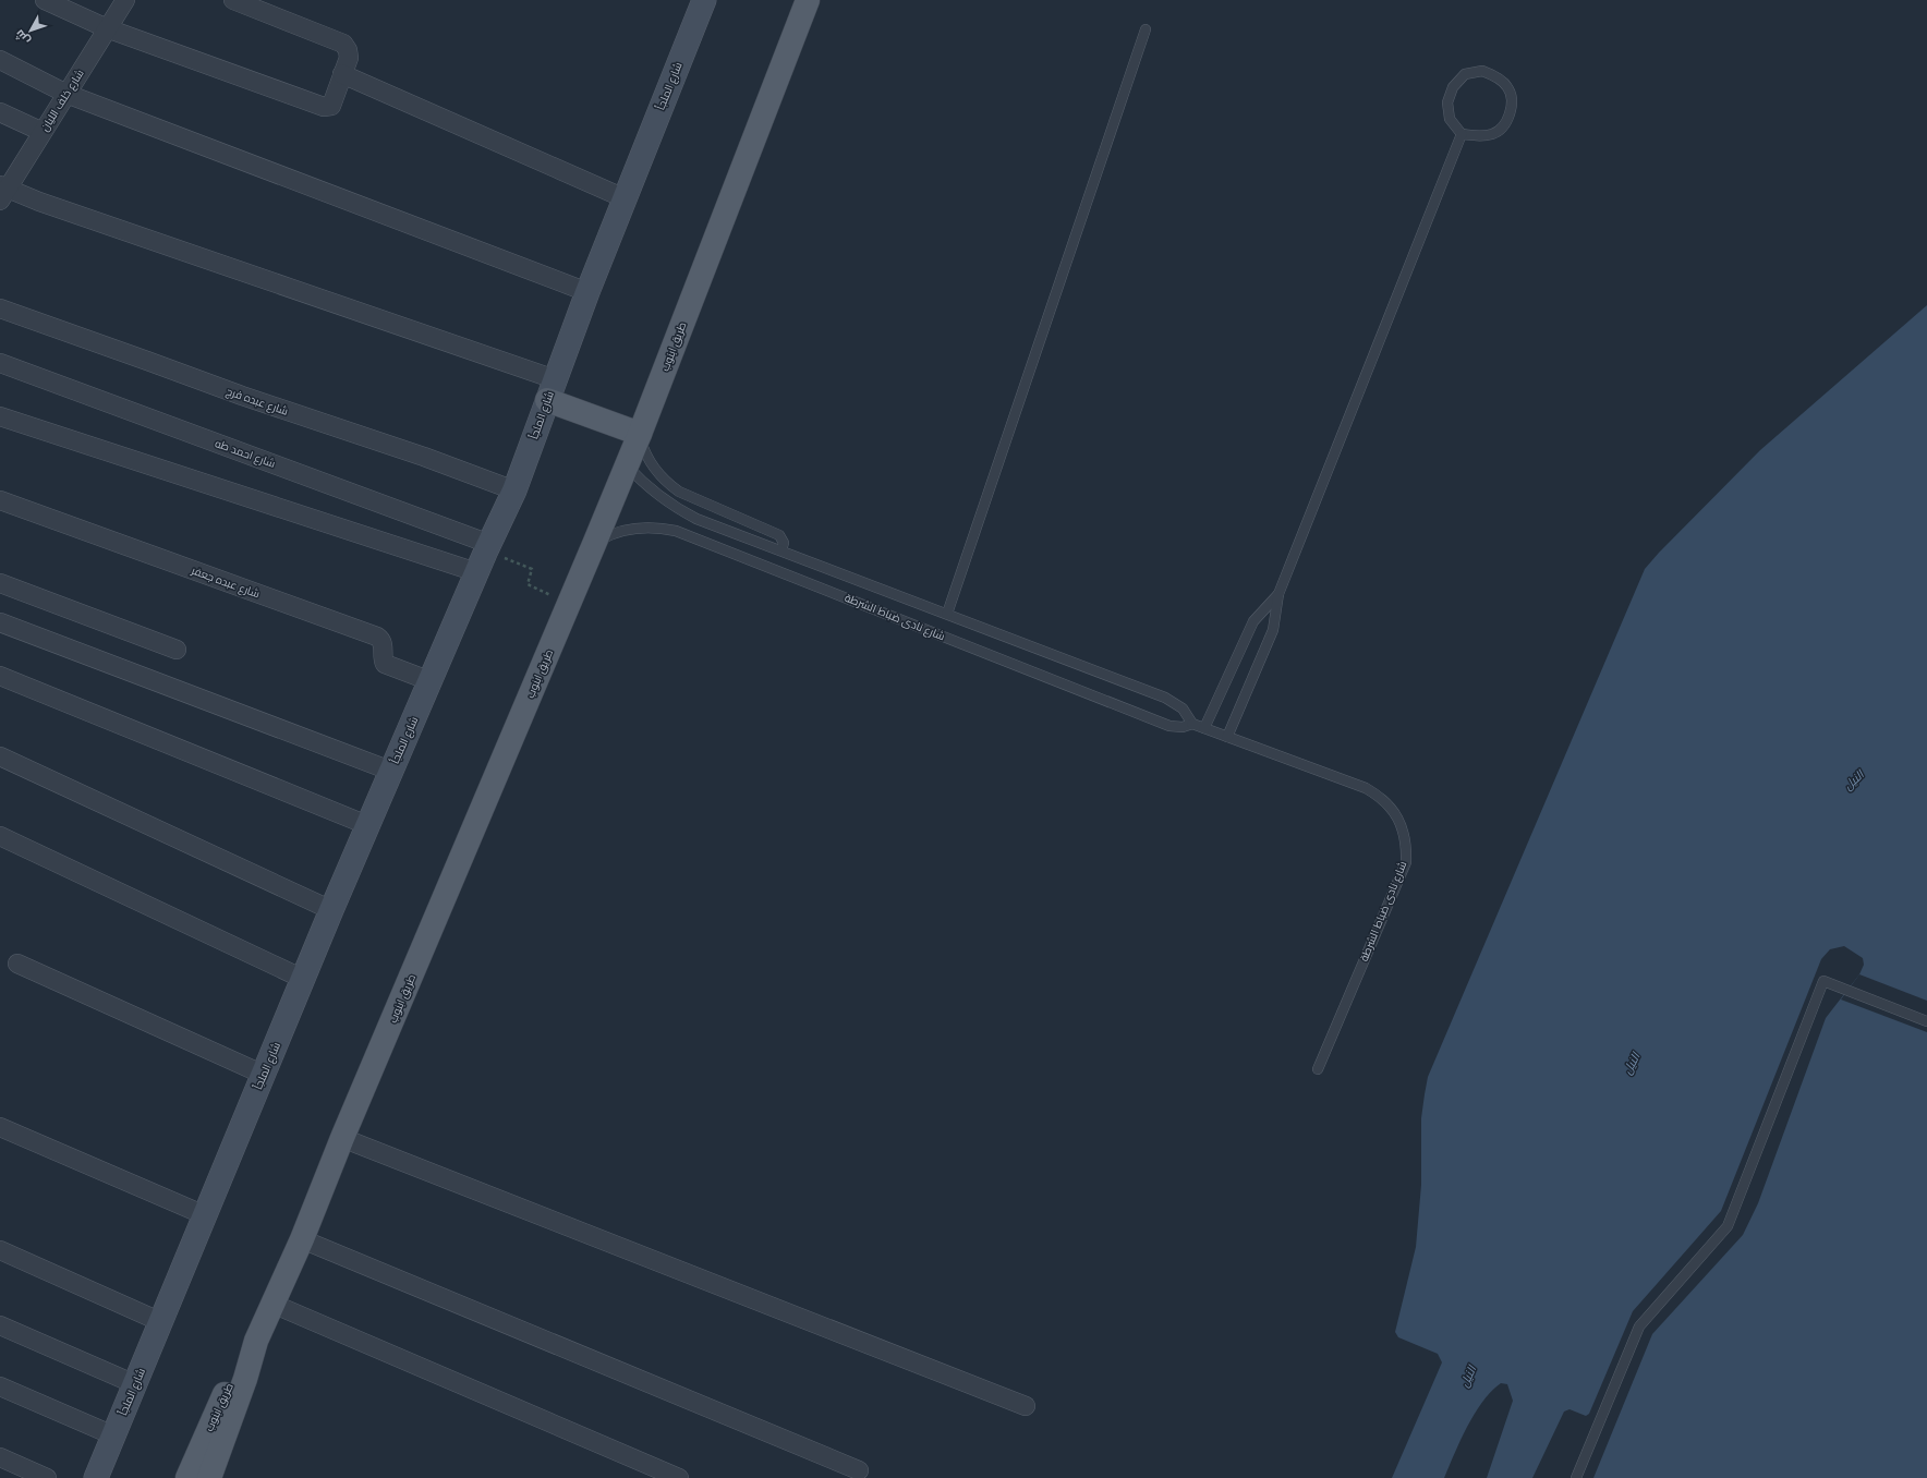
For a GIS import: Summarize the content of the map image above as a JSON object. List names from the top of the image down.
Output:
{
  "streets": {
    "main road": ["طريق ابنوب"],
    "street": [
      "شارع الملجأ",
      "شارع خلف الليان",
      "شارع عبده فرج",
      "شارع احمد طه",
      "شارع عبده جعفر"
    ],
    "lane": ["شارع نادى ضباط الشرطة"]
  },
  "crossings": [
    ["شارع الملجأ", "شارع عبده فرج"],
    ["شارع الملجأ", "شارع احمد طه"],
    ["شارع الملجأ", "شارع عبده جعفر"],
    ["طريق ابنوب", "شارع نادى ضباط الشرطة"]
  ],
  "water": ["النيل"],
  "north": "bottom left"
}
